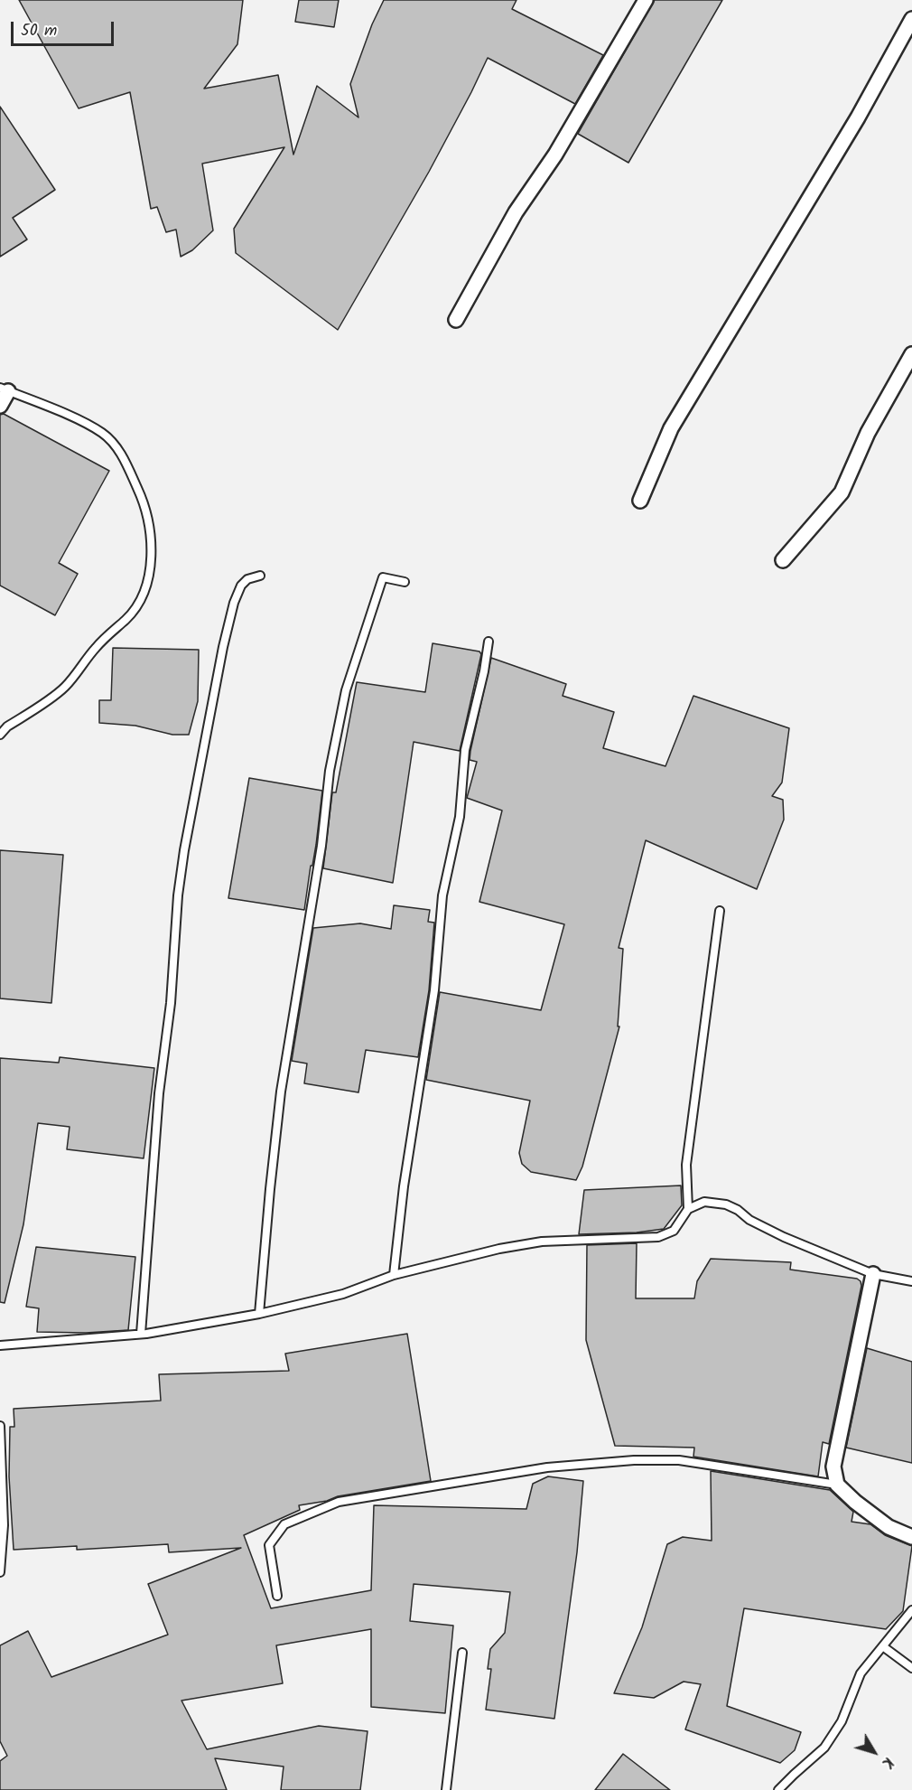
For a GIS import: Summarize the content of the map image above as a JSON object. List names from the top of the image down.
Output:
{
  "scale_bar": "50 m",
  "north": "bottom right"
}
